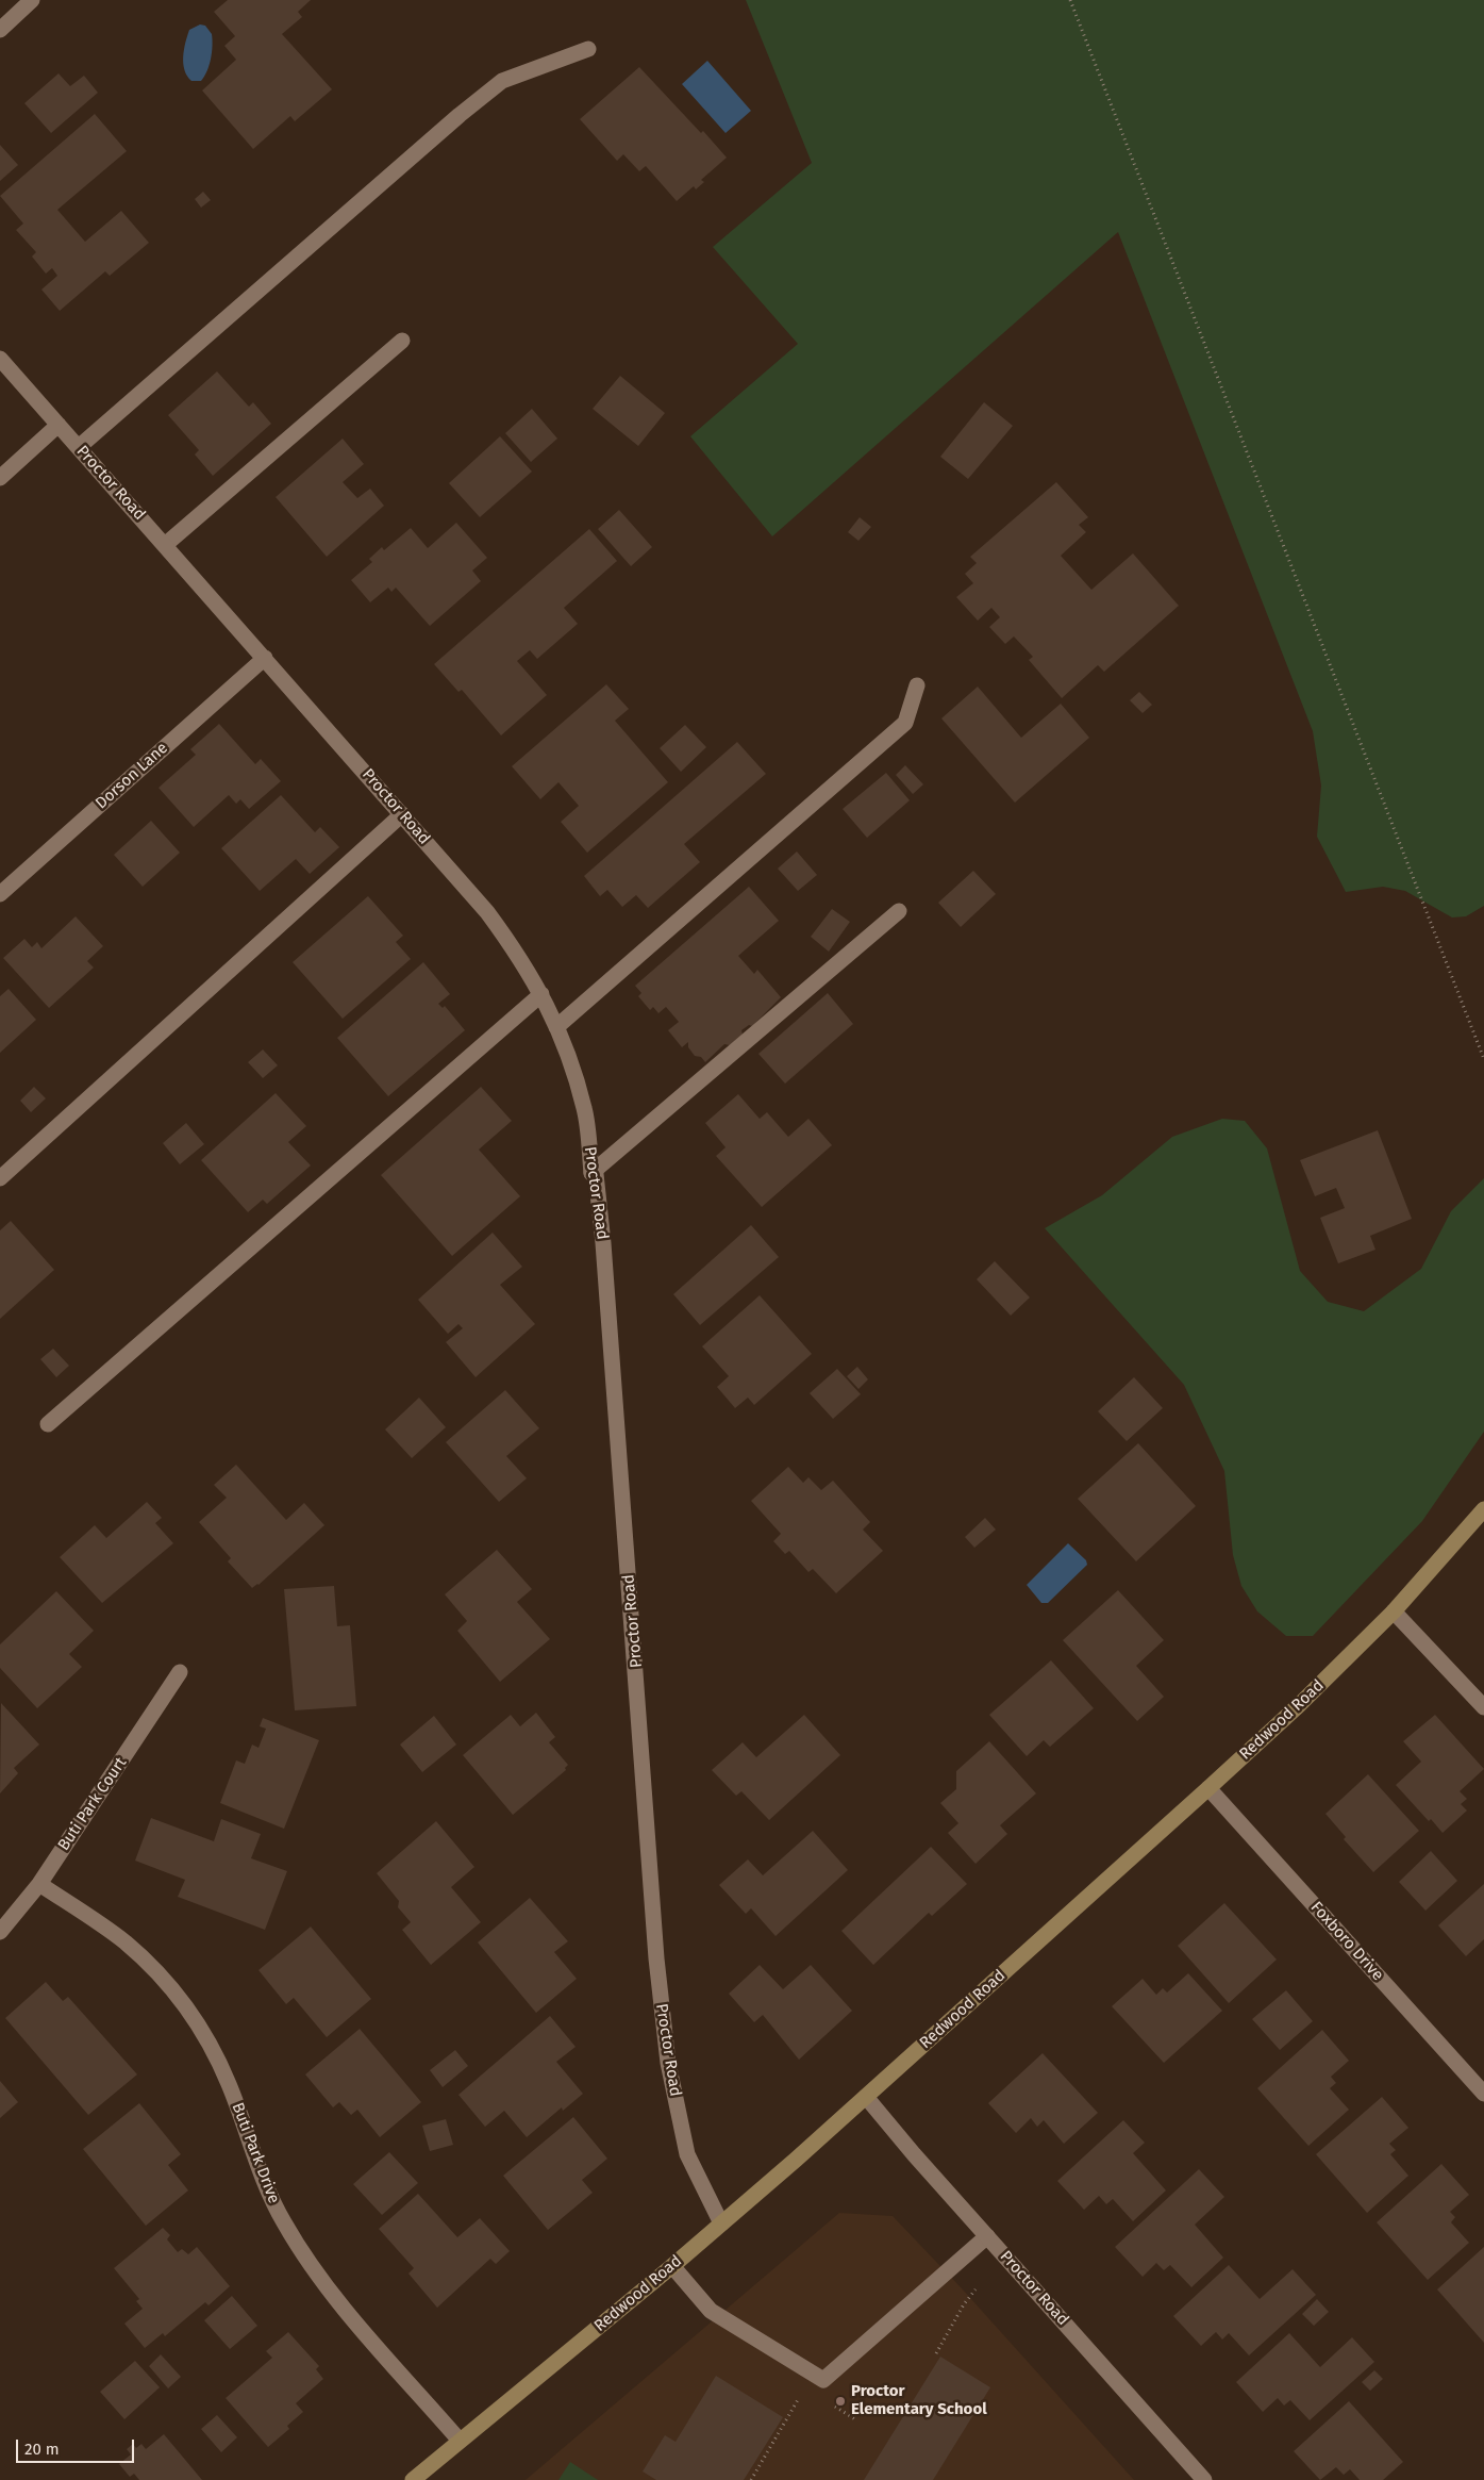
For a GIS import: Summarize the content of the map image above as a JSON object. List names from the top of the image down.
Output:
{
  "streets": {
    "main road": ["Redwood Road"],
    "street": [
      "Proctor Road",
      "Dorson Lane",
      "Buti Park Court",
      "Foxboro Drive",
      "Buti Park Drive"
    ]
  },
  "crossings": [
    ["Proctor Road", "Dorson Lane"],
    ["Proctor Road", "Redwood Road"],
    ["Redwood Road", "Foxboro Drive"],
    ["Redwood Road", "Buti Park Drive"],
    ["Buti Park Court", "Buti Park Drive"]
  ],
  "places": ["Proctor Elementary School"],
  "scale_bar": "20 m"
}
